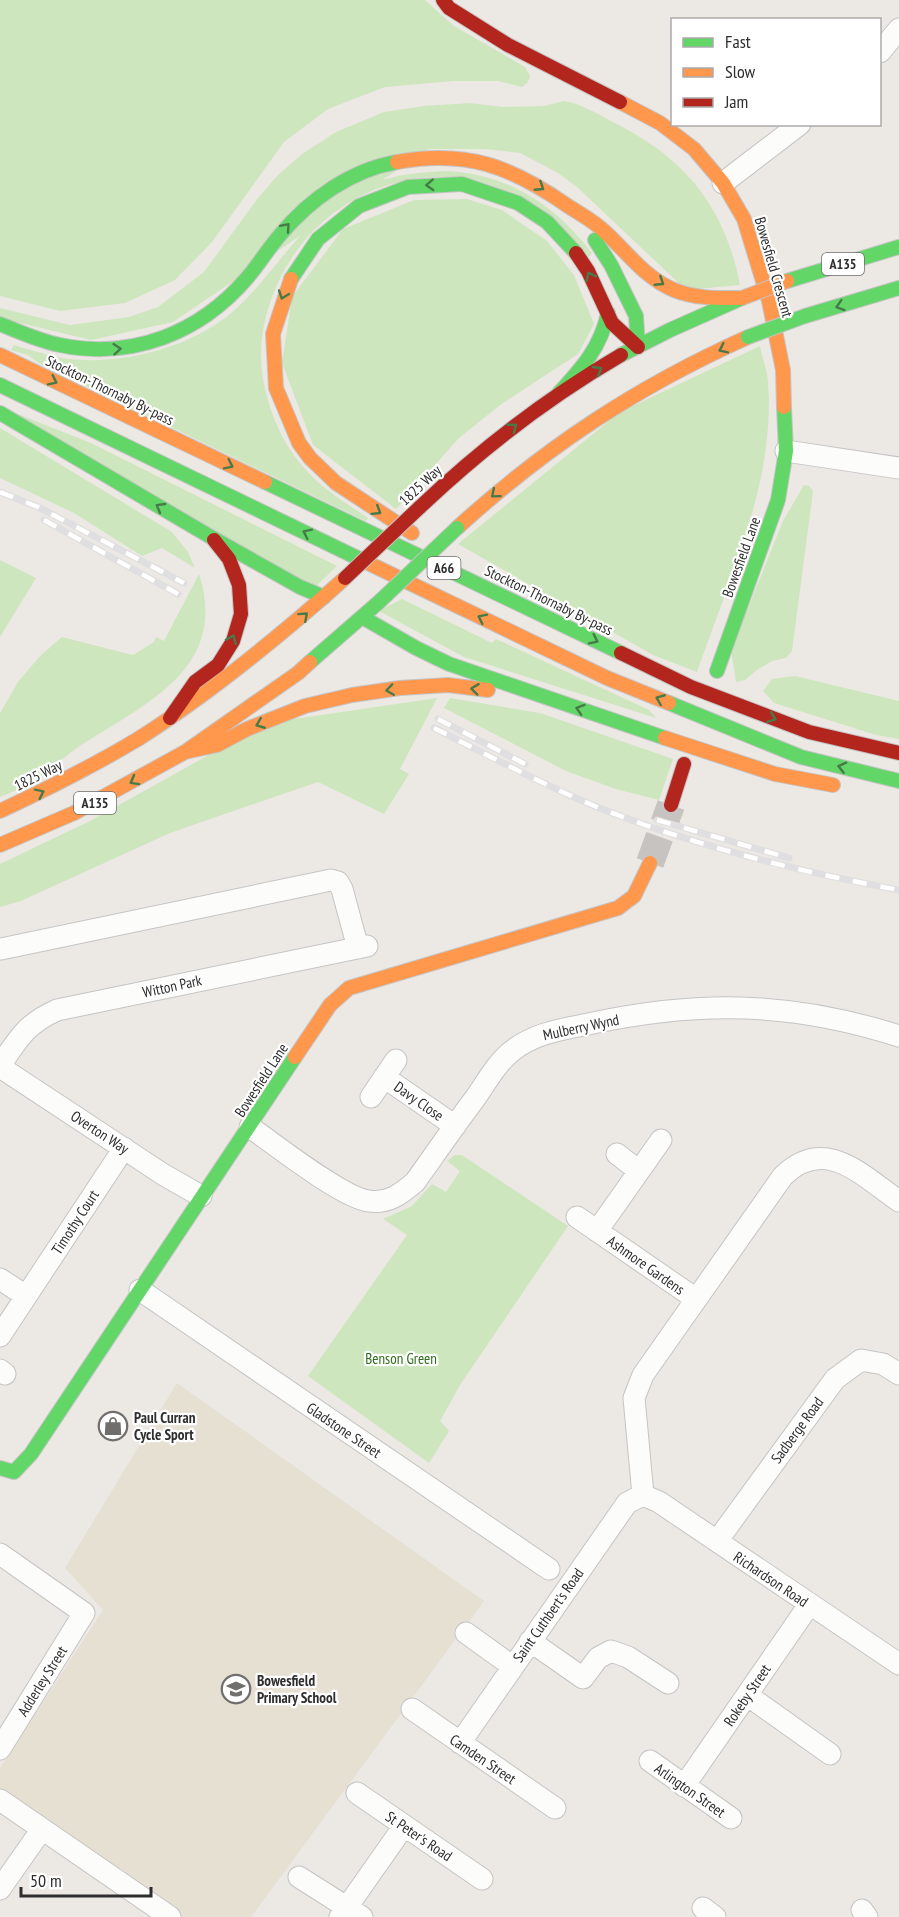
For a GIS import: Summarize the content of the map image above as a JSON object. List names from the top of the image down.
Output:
{
  "streets": {
    "main road": [
      "A135",
      "Bowesfield Crescent",
      "Stockton-Thornaby By-pass",
      "1825 Way",
      "Bowesfield Lane",
      "A66"
    ],
    "street": [
      "Witton Park",
      "Mulberry Wynd",
      "Davy Close",
      "Overton Way",
      "Timothy Court",
      "Ashmore Gardens",
      "Gladstone Street",
      "Sadberge Road",
      "Richardson Road",
      "Saint Cuthbert's Road",
      "Adderley Street",
      "Rokeby Street",
      "Camden Street",
      "Arlington Street",
      "St Peter's Road"
    ]
  },
  "crossings": [
    ["A135", "1825 Way"],
    ["A135", "A66"],
    ["Bowesfield Crescent", "Bowesfield Lane"],
    ["Stockton-Thornaby By-pass", "A66"],
    ["1825 Way", "A66"],
    ["Bowesfield Lane", "Mulberry Wynd"],
    ["Bowesfield Lane", "Overton Way"],
    ["Bowesfield Lane", "Gladstone Street"],
    ["Witton Park", "Overton Way"],
    ["Mulberry Wynd", "Davy Close"],
    ["Overton Way", "Timothy Court"],
    ["Sadberge Road", "Richardson Road"],
    ["Richardson Road", "Saint Cuthbert's Road"],
    ["Richardson Road", "Rokeby Street"],
    ["Saint Cuthbert's Road", "Camden Street"],
    ["Rokeby Street", "Arlington Street"]
  ],
  "parks": ["Benson Green"],
  "places": {
    "shop": ["Paul Curran Cycle Sport"],
    "school or university": ["Bowesfield Primary School"]
  },
  "legend": ["Fast", "Slow", "Jam"],
  "scale_bar": "50 m"
}
